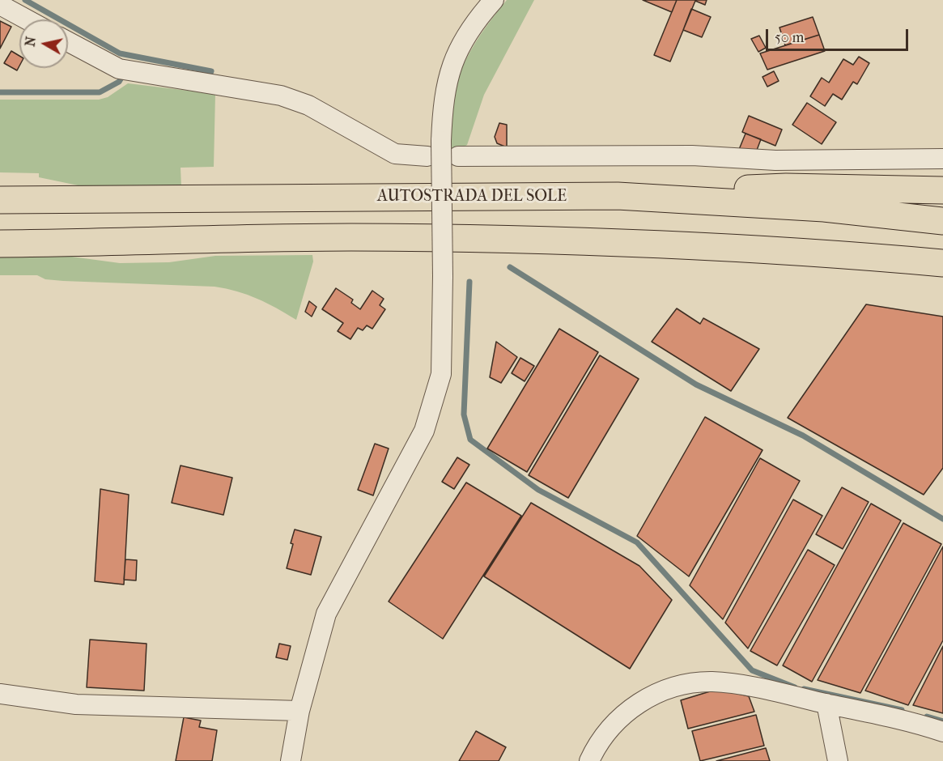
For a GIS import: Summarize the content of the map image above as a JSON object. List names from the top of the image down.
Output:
{
  "streets": {
    "highway": ["AUTOSTRADA DEL SOLE"]
  },
  "scale_bar": "50 m",
  "north": "left"
}
